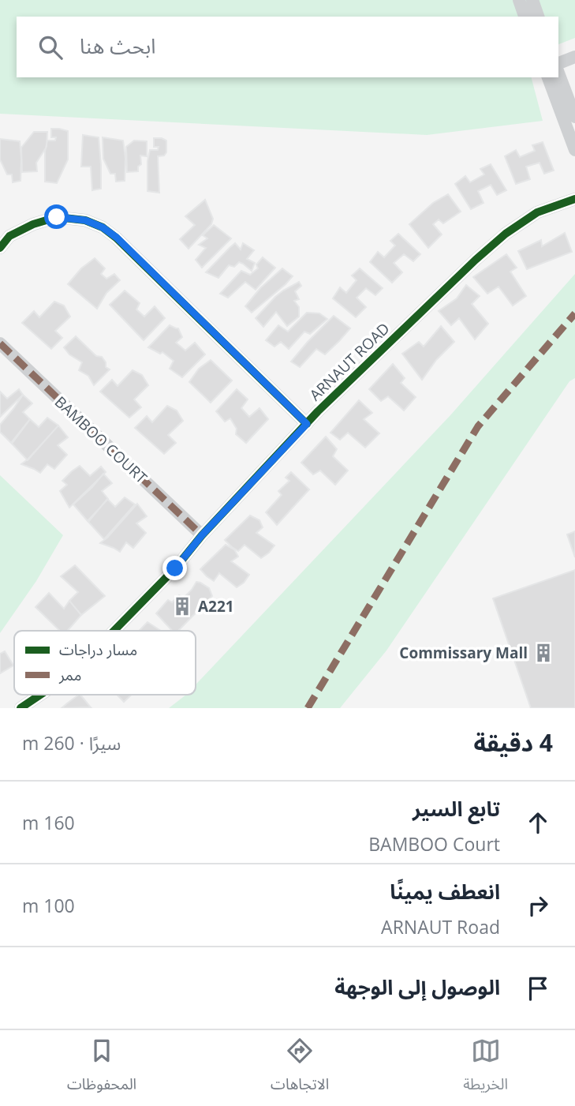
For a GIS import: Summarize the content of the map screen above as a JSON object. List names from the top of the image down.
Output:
{
  "streets": {
    "street": ["ARNAUT ROAD", "BAMBOO COURT"]
  },
  "crossings": [
    ["ARNAUT ROAD", "BAMBOO COURT"]
  ],
  "places": {
    "building": ["A221", "Commissary Mall"]
  },
  "legend": ["مسار دراجات", "ممر"],
  "page": {
    "search": "ابحث هنا",
    "heading": ["4 دقيقة", "سيرًا · 260 m"],
    "list": [
      ["تابع السير", "BAMBOO Court", "160 m"],
      ["انعطف يمينًا", "ARNAUT Road", "100 m"],
      "الوصول إلى الوجهة"
    ],
    "nav": ["الخريطة", "الاتجاهات", "المحفوظات"]
  }
}
